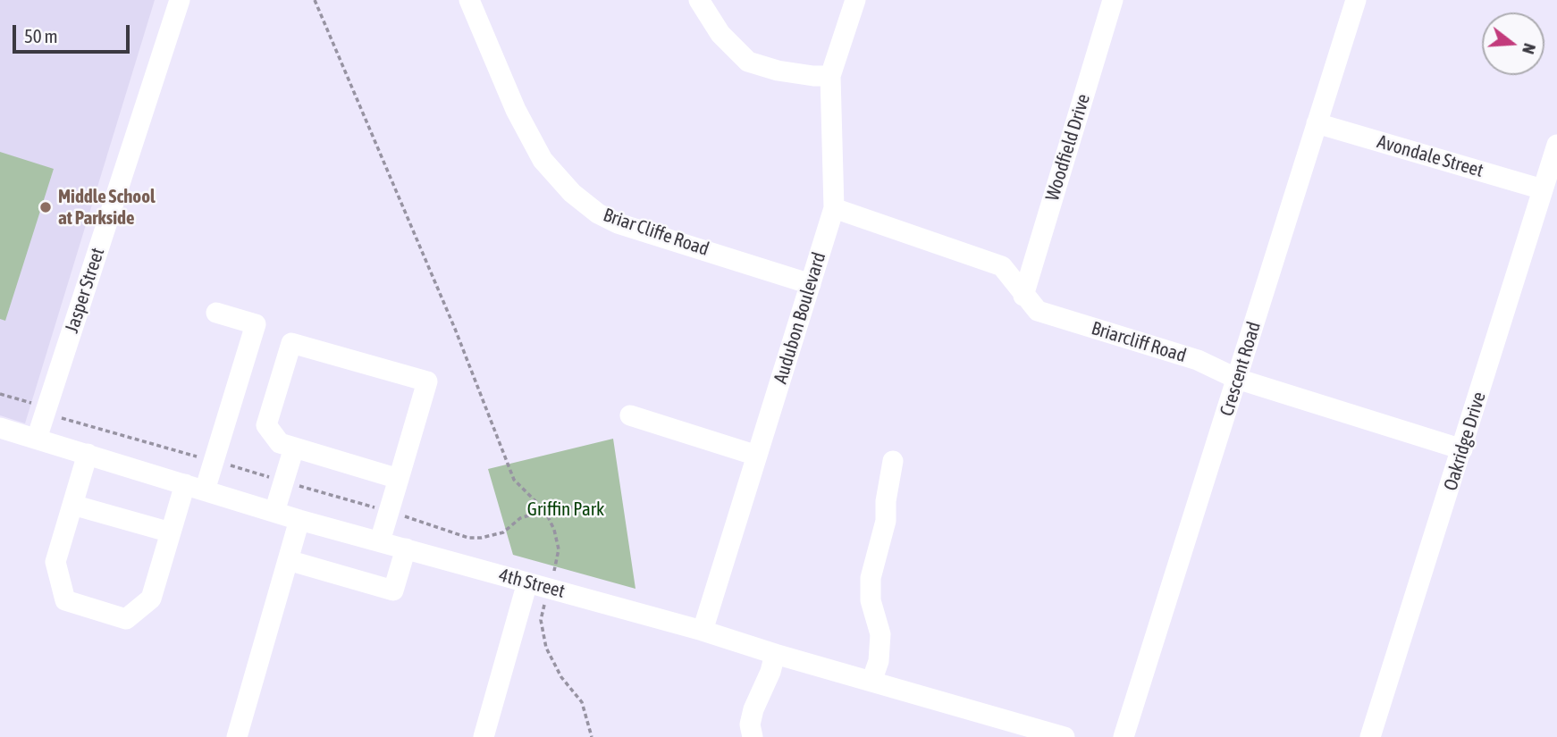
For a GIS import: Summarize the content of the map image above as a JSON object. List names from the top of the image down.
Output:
{
  "streets": {
    "street": [
      "Woodfield Drive",
      "Avondale Street",
      "Briar Cliffe Road",
      "Jasper Street",
      "Audubon Boulevard",
      "Briarcliff Road",
      "Crescent Road",
      "Oakridge Drive",
      "4th Street"
    ]
  },
  "crossings": [
    ["Woodfield Drive", "Briarcliff Road"],
    ["Avondale Street", "Crescent Road"],
    ["Avondale Street", "Oakridge Drive"],
    ["Briar Cliffe Road", "Audubon Boulevard"],
    ["Jasper Street", "4th Street"],
    ["Audubon Boulevard", "Briarcliff Road"],
    ["Audubon Boulevard", "4th Street"],
    ["Briarcliff Road", "Crescent Road"],
    ["Briarcliff Road", "Oakridge Drive"]
  ],
  "parks": ["Griffin Park"],
  "places": ["Middle School at Parkside"],
  "scale_bar": "50 m",
  "north": "right"
}
